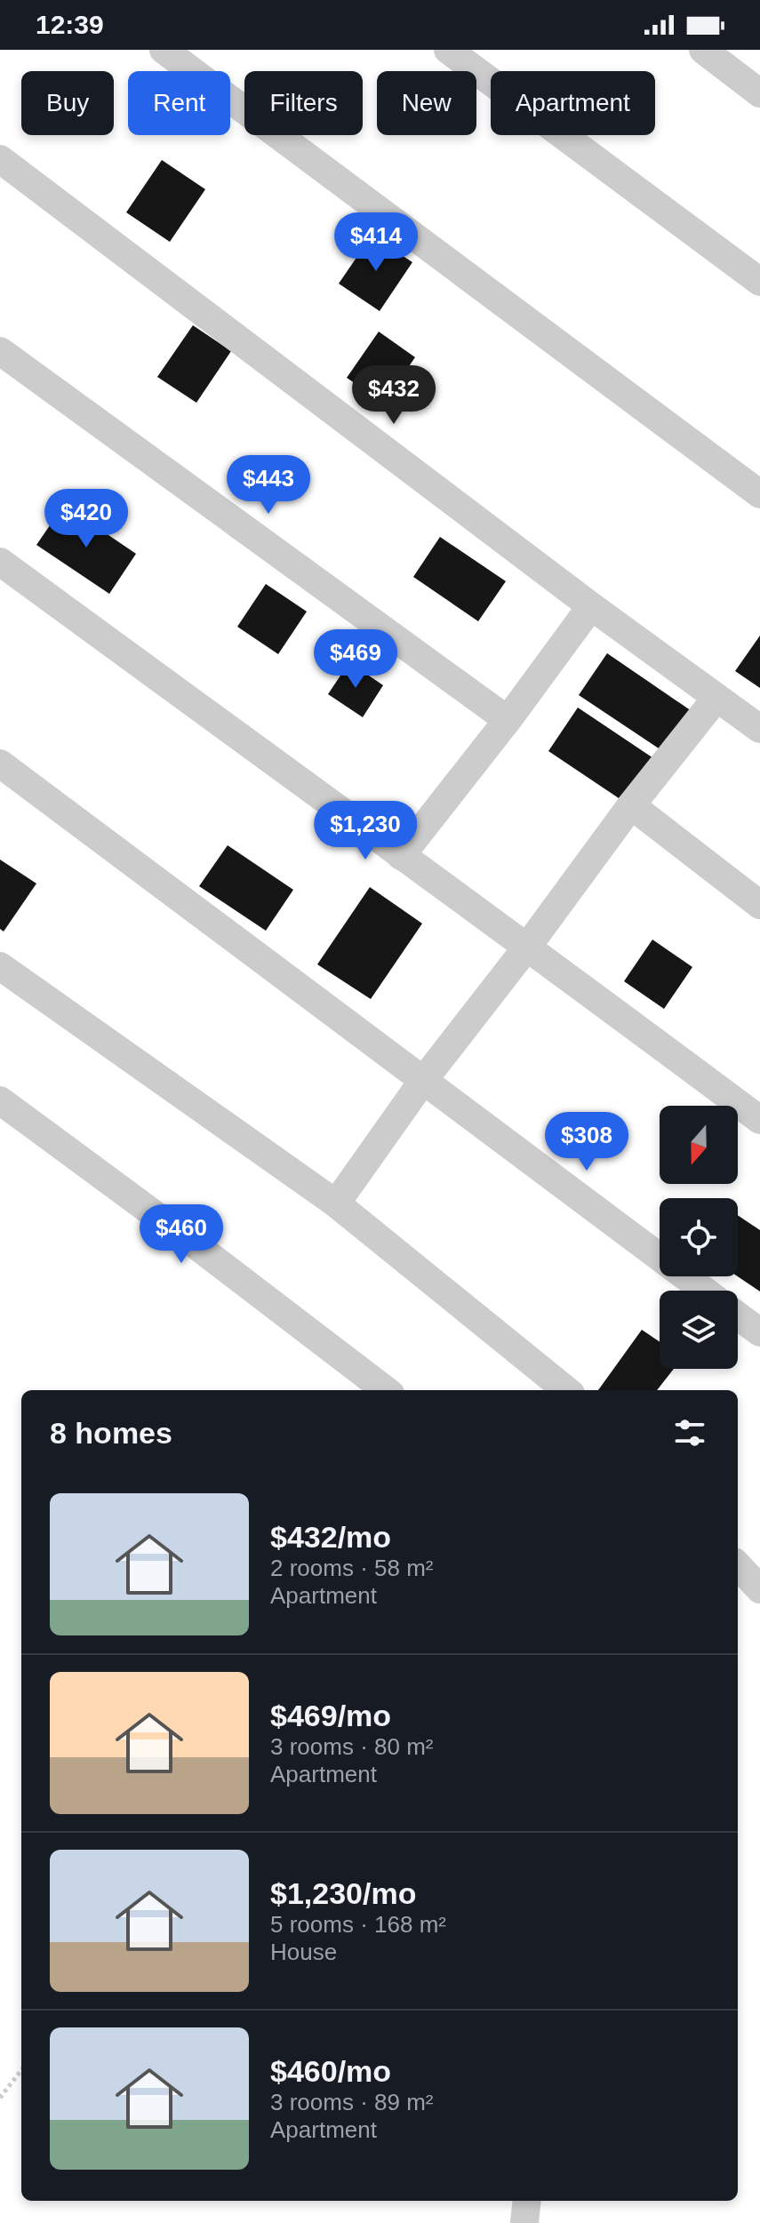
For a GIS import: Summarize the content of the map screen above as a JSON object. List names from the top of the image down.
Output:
{
  "north": "bottom",
  "page": {
    "status": "12:39",
    "chip": [
      "Buy",
      "Rent",
      "Filters",
      "New",
      "Apartment"
    ],
    "price": [
      "$414",
      "$432",
      "$443",
      "$420",
      "$469",
      "$1,230",
      "$308",
      "$460"
    ],
    "heading": "8 homes",
    "list": [
      {
        "name": "$432/mo",
        "note": "2 rooms · 58 m² · Apartment"
      },
      {
        "name": "$469/mo",
        "note": "3 rooms · 80 m² · Apartment"
      },
      {
        "name": "$1,230/mo",
        "note": "5 rooms · 168 m² · House"
      },
      {
        "name": "$460/mo",
        "note": "3 rooms · 89 m² · Apartment"
      }
    ]
  }
}
